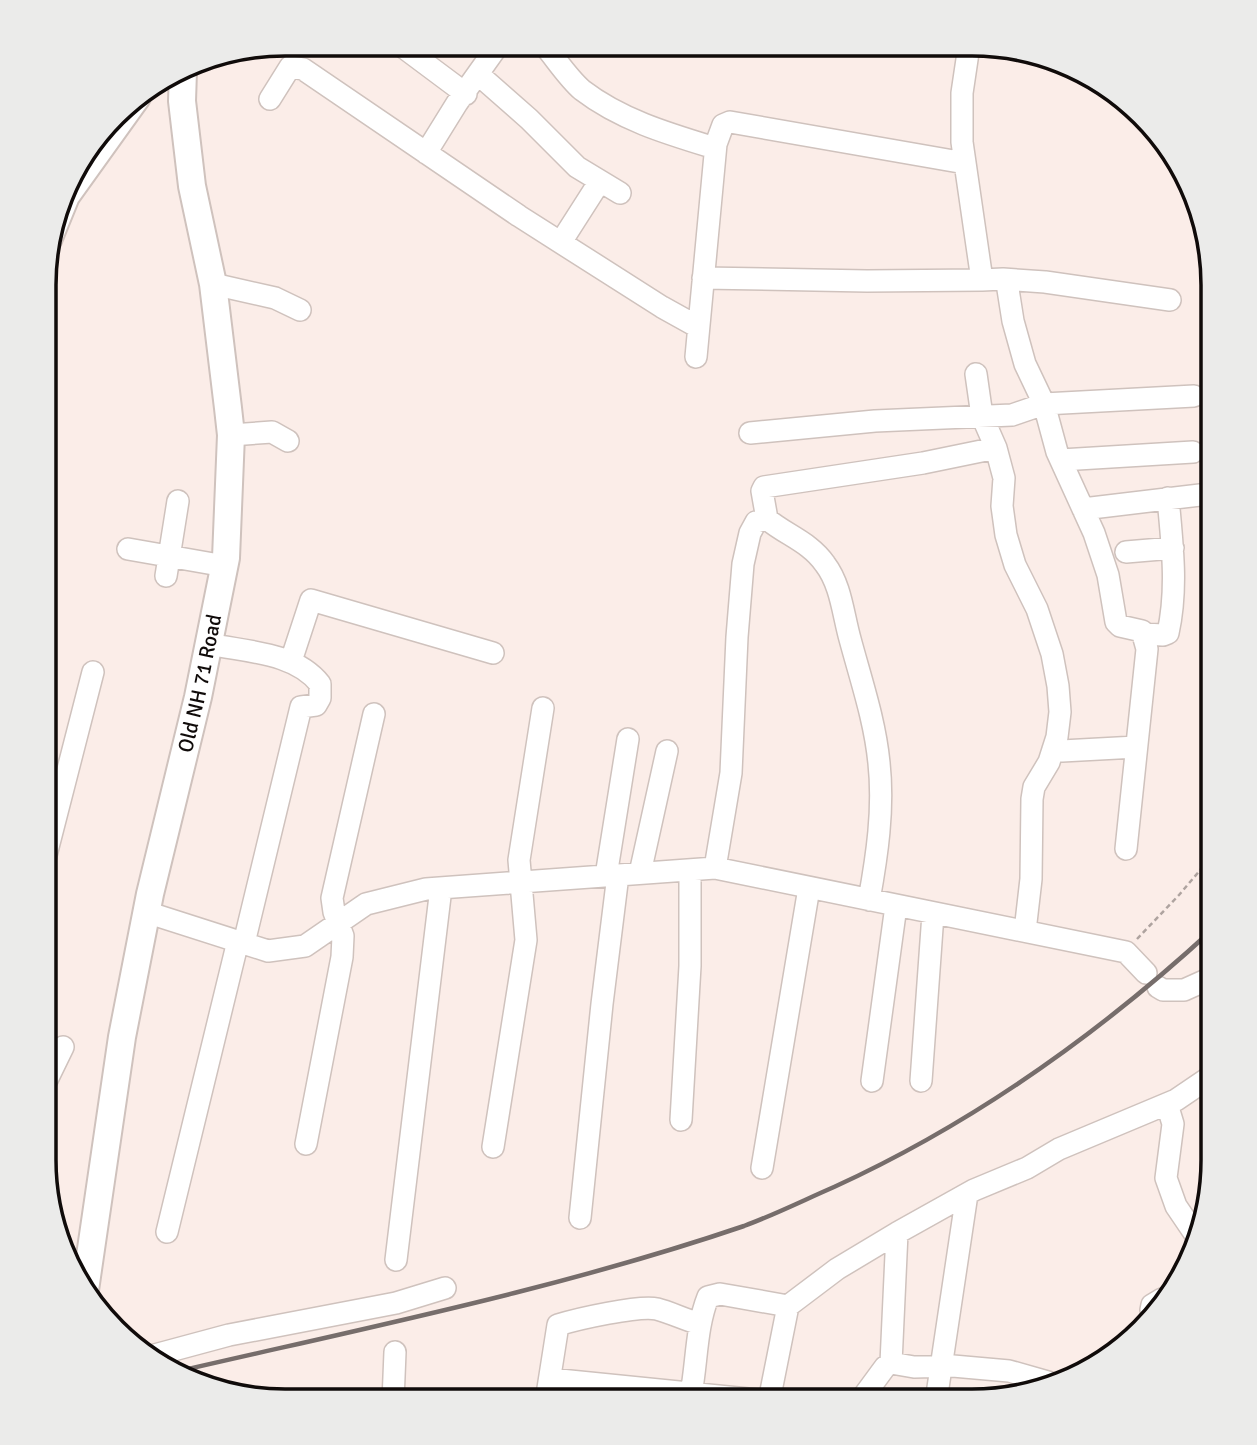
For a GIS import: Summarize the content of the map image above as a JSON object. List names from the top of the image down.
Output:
{
  "streets": {
    "main road": ["Old NH 71 Road"]
  }
}
